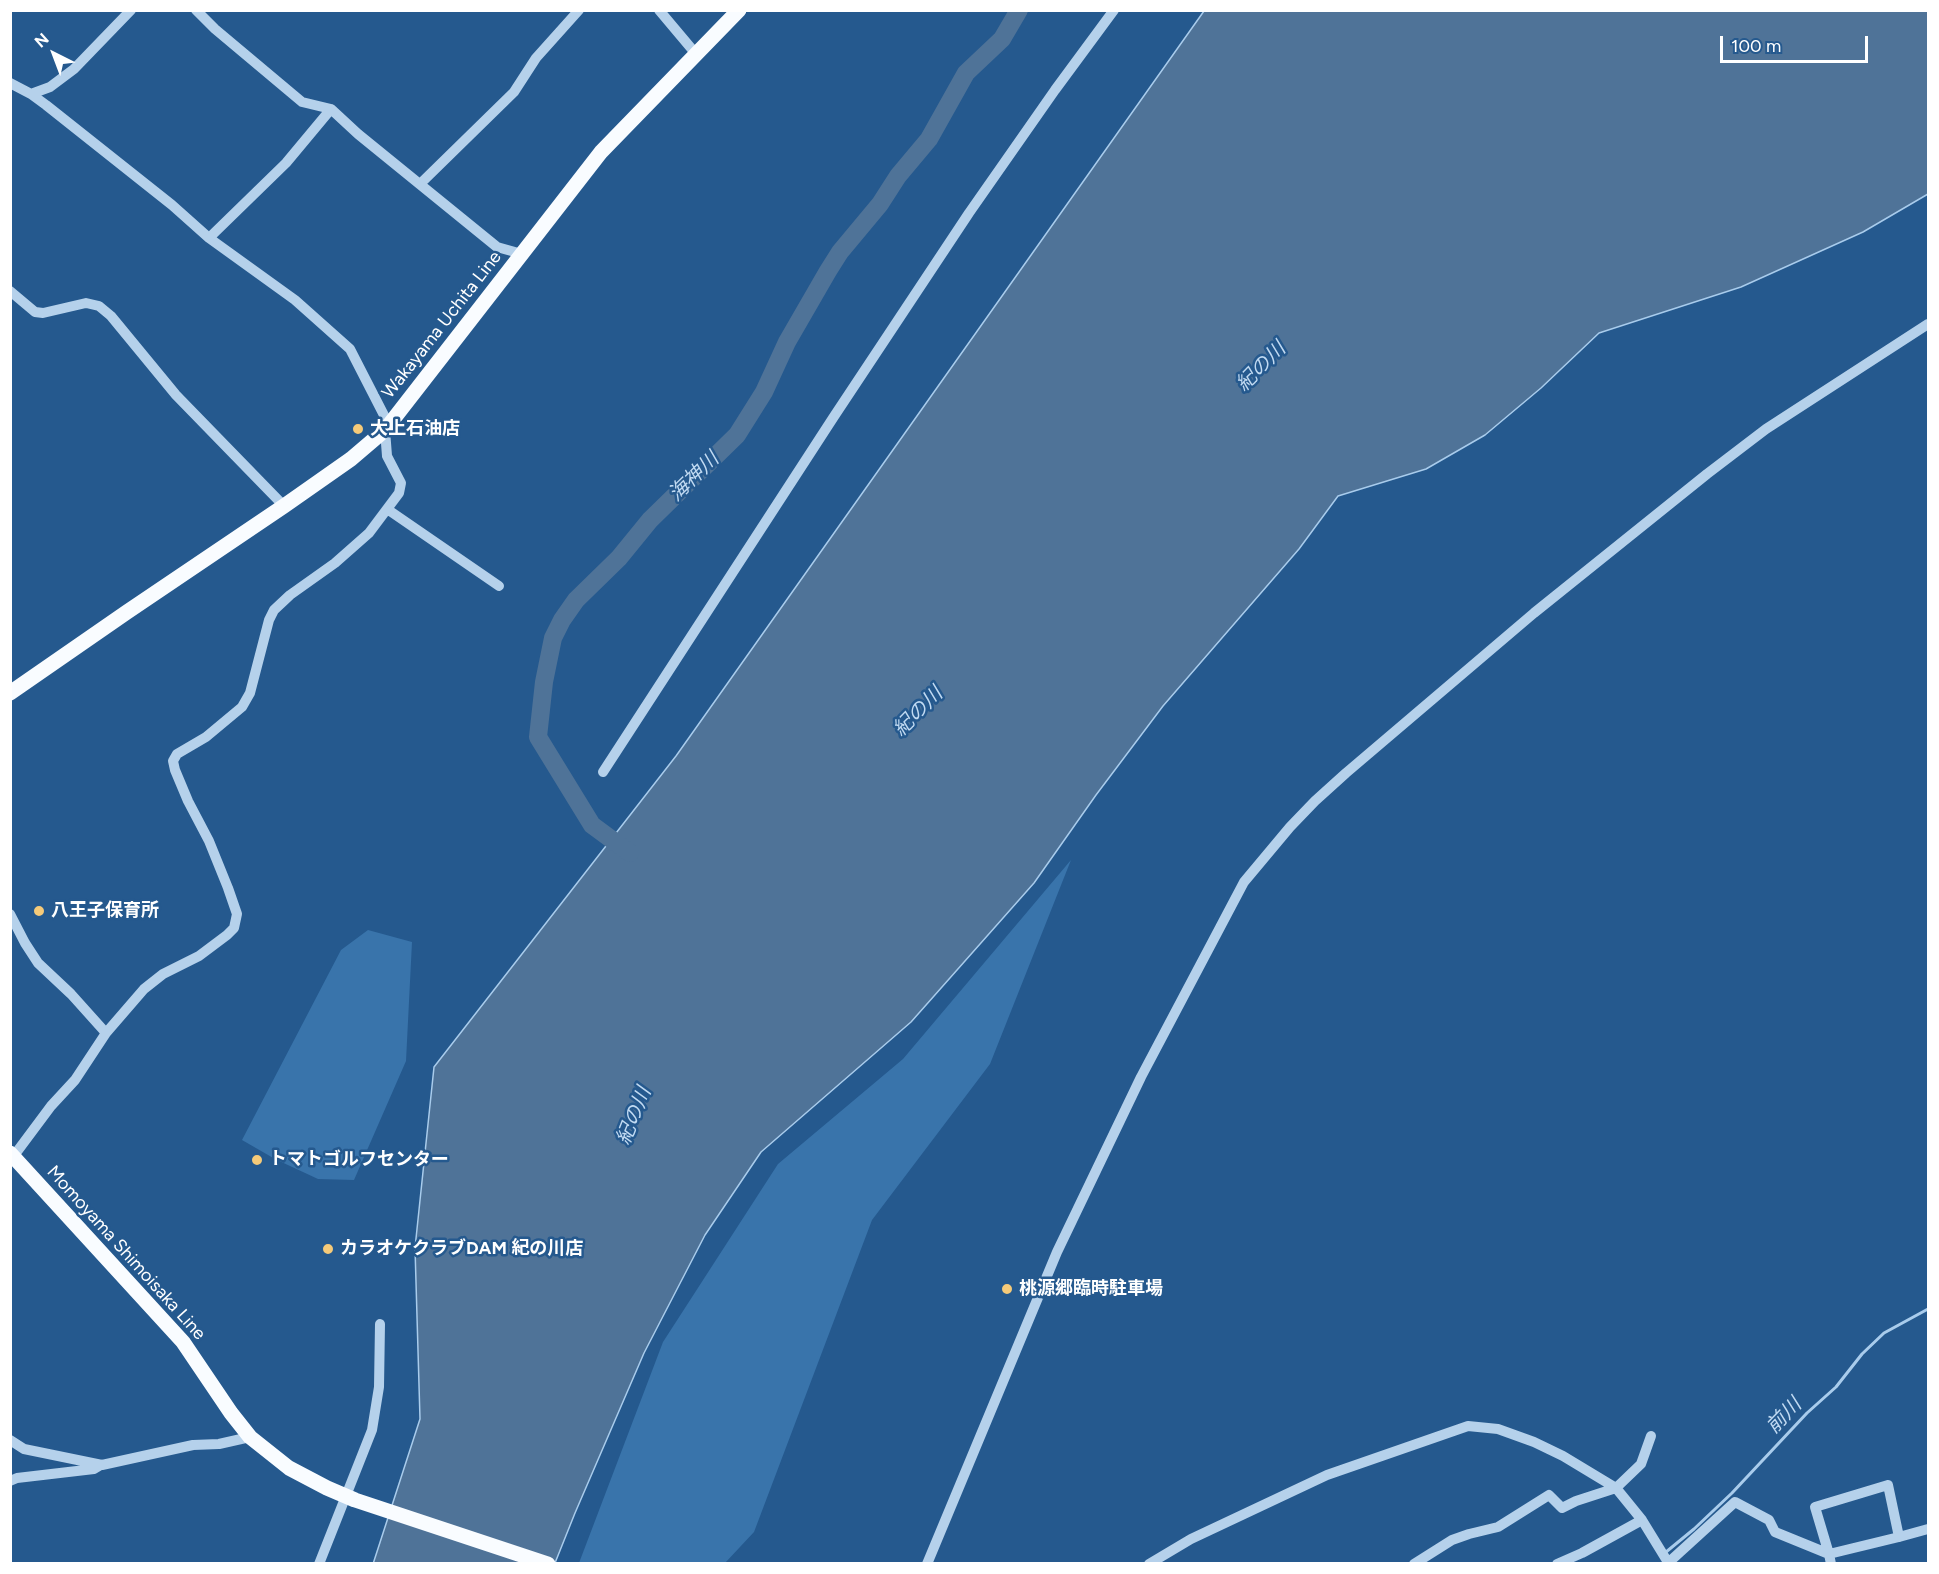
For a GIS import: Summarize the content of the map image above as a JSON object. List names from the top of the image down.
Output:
{
  "streets": {
    "main road": ["Wakayama Uchita Line", "Momoyama Shimoisaka Line"]
  },
  "water": ["紀の川", "海神川", "前川"],
  "places": [
    "大上石油店",
    "八王子保育所",
    "トマトゴルフセンター",
    "カラオケクラブDAM 紀の川店",
    "桃源郷臨時駐車場"
  ],
  "scale_bar": "100 m",
  "north": "top left"
}
